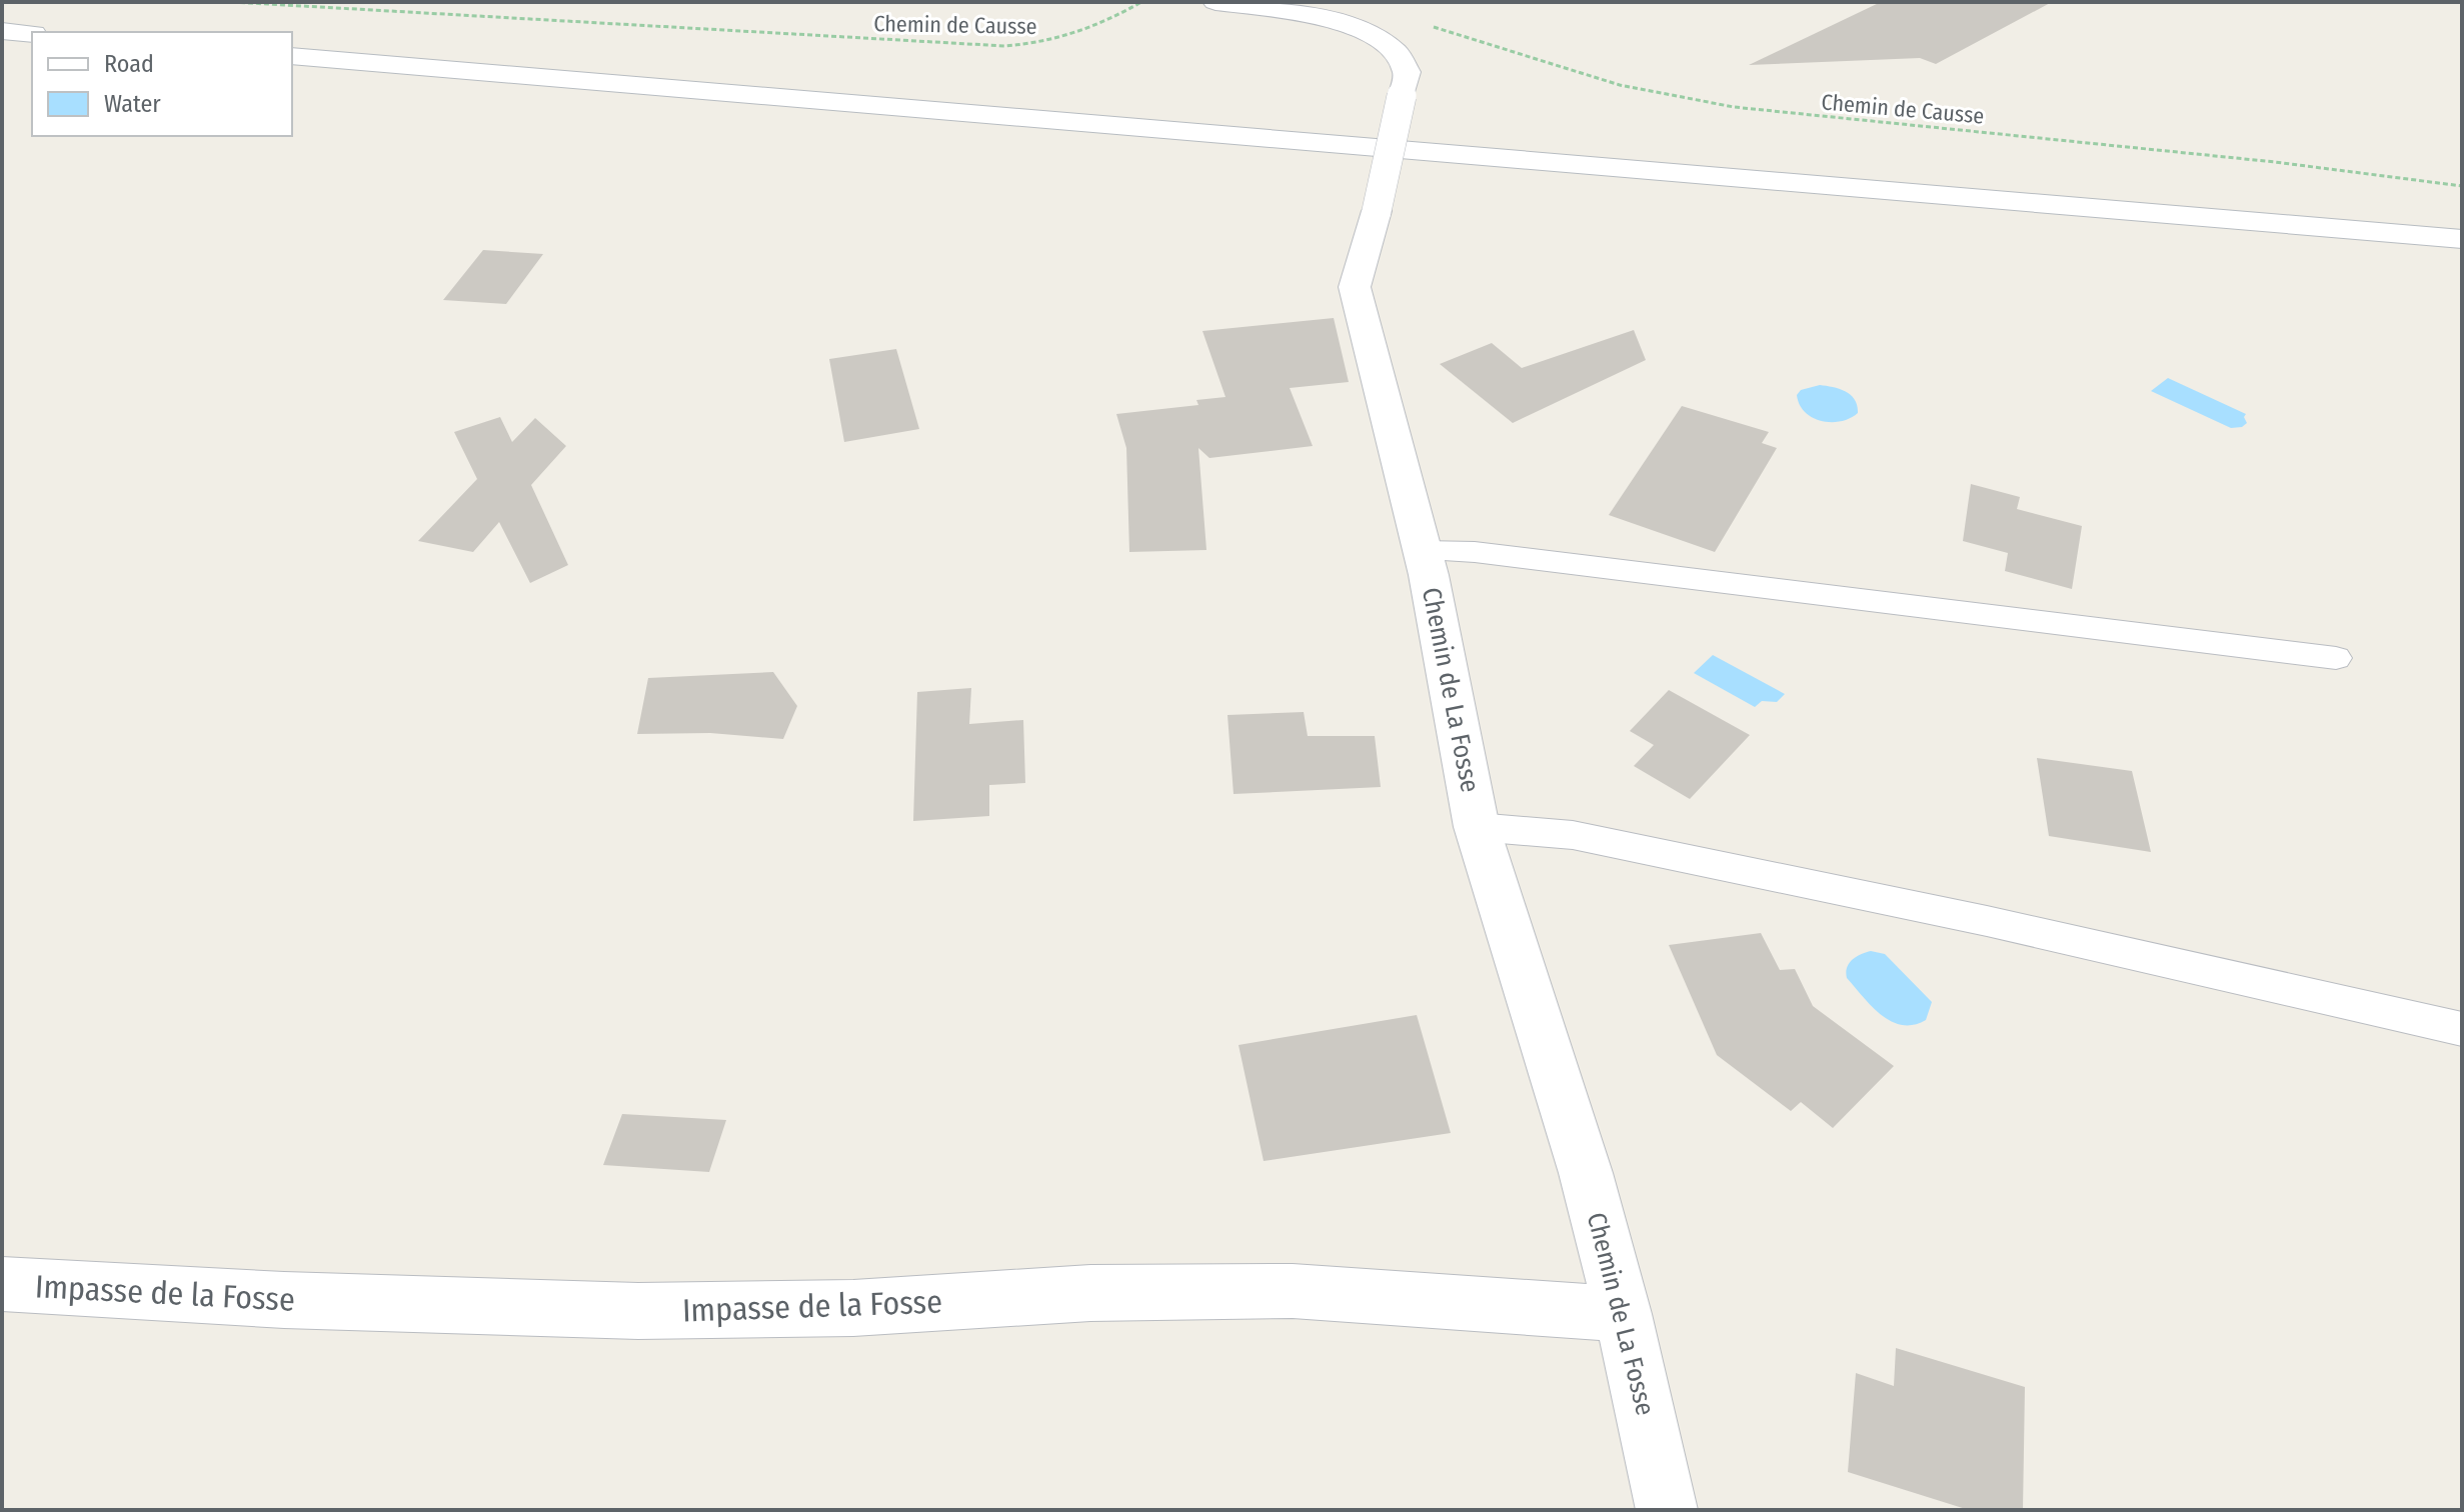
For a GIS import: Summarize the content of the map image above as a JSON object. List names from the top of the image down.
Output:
{
  "streets": {
    "street": ["Chemin de La Fosse", "Impasse de la Fosse"],
    "path": ["Chemin de Causse"]
  },
  "crossings": [
    ["Chemin de La Fosse", "Impasse de la Fosse"]
  ],
  "legend": ["Road", "Water"]
}
